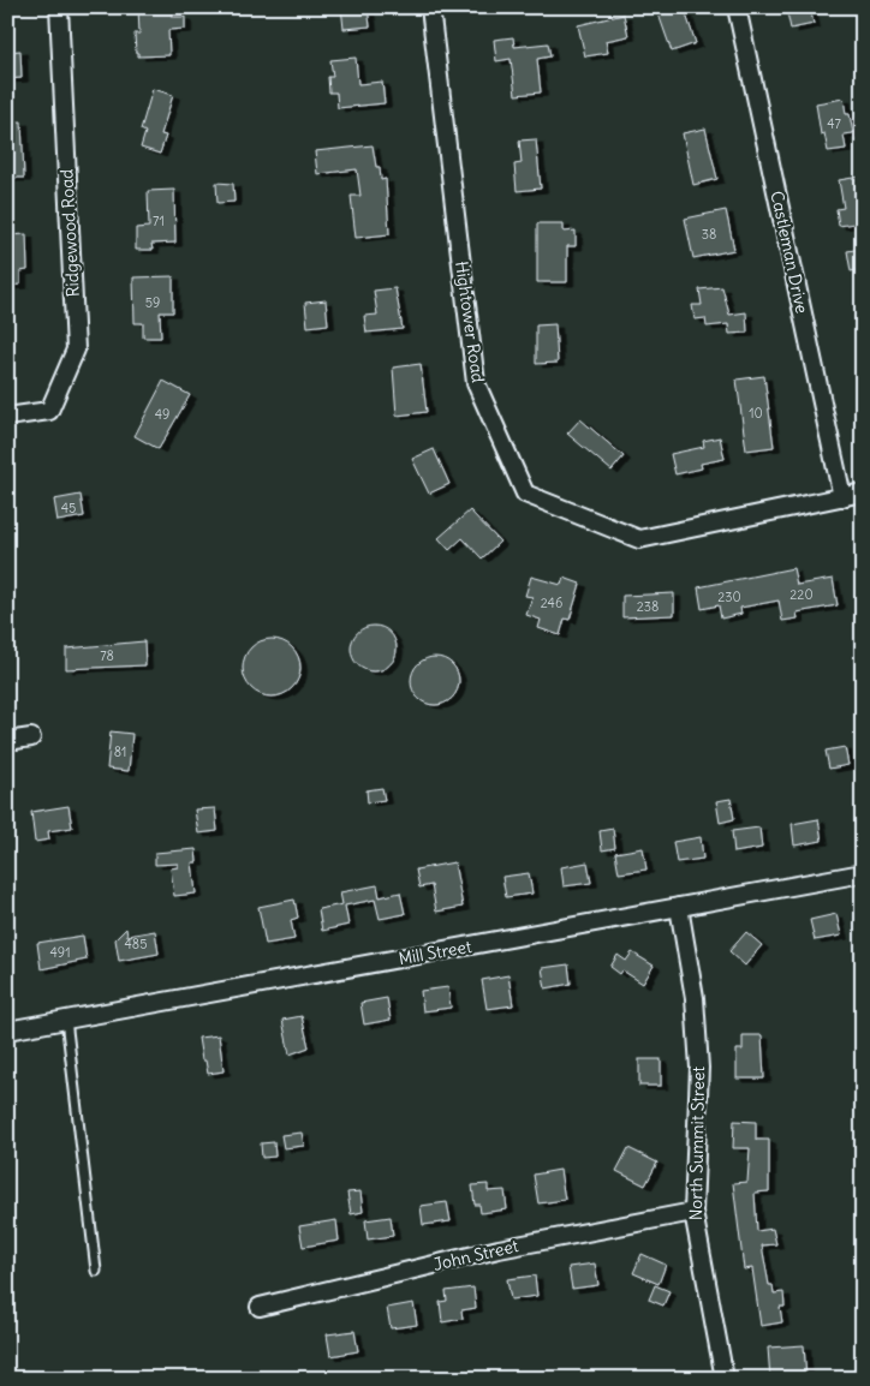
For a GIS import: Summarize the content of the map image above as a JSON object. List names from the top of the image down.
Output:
{
  "streets": {
    "street": [
      "Ridgewood Road",
      "Castleman Drive",
      "Hightower Road",
      "Mill Street",
      "North Summit Street",
      "John Street"
    ]
  },
  "crossings": [
    ["Castleman Drive", "Hightower Road"],
    ["Mill Street", "North Summit Street"],
    ["North Summit Street", "John Street"]
  ],
  "house_numbers": [
    "47",
    "71",
    "38",
    "59",
    "10",
    "49",
    "45",
    "220",
    "230",
    "246",
    "238",
    "78",
    "81",
    "485",
    "491"
  ]
}
